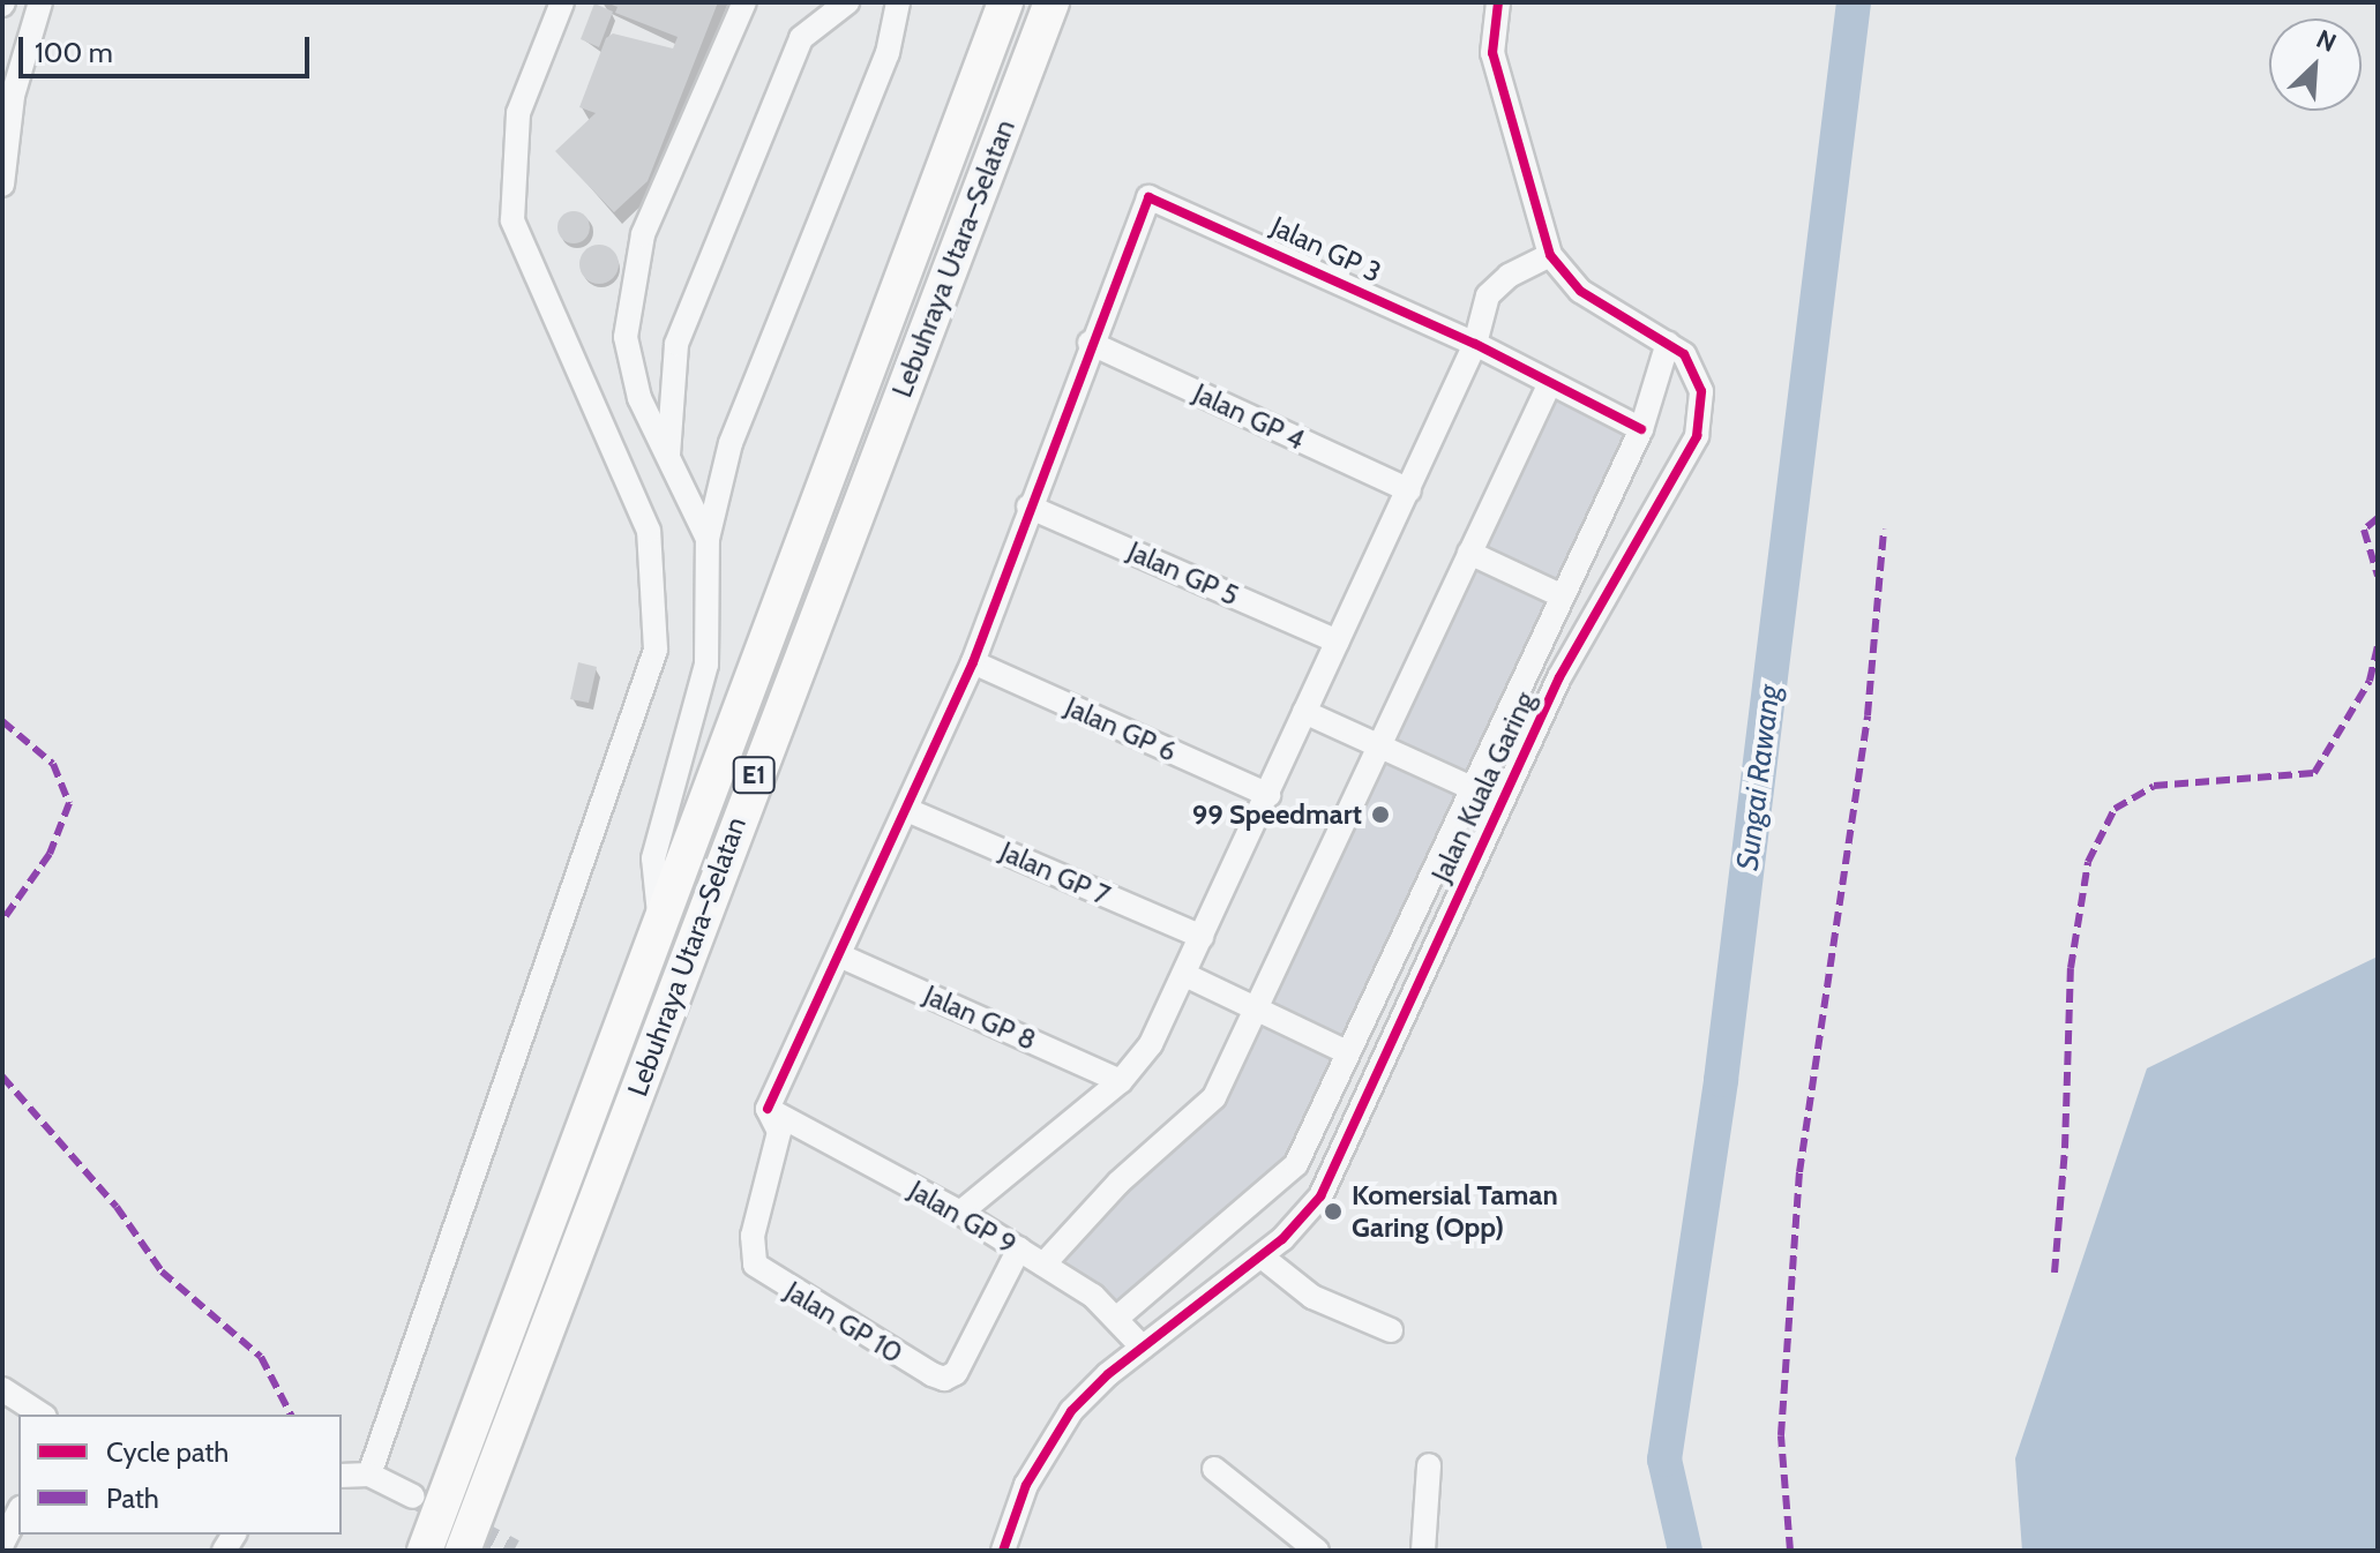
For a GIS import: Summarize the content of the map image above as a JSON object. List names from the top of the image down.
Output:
{
  "streets": {
    "highway": ["Lebuhraya Utara–Selatan", "E1"],
    "street": [
      "Jalan GP 3",
      "Jalan GP 4",
      "Jalan GP 5",
      "Jalan GP 6",
      "Jalan Kuala Garing",
      "Jalan GP 7",
      "Jalan GP 8",
      "Jalan GP 9",
      "Jalan GP 10"
    ]
  },
  "crossings": [
    ["Jalan GP 3", "Jalan GP 4"],
    ["Jalan Kuala Garing", "Jalan GP 9"],
    ["Jalan GP 9", "Jalan GP 10"]
  ],
  "water": ["Sungai Rawang"],
  "places": ["99 Speedmart", "Komersial Taman Garing (Opp)"],
  "legend": ["Cycle path", "Path"],
  "scale_bar": "100 m",
  "north": "top right"
}
